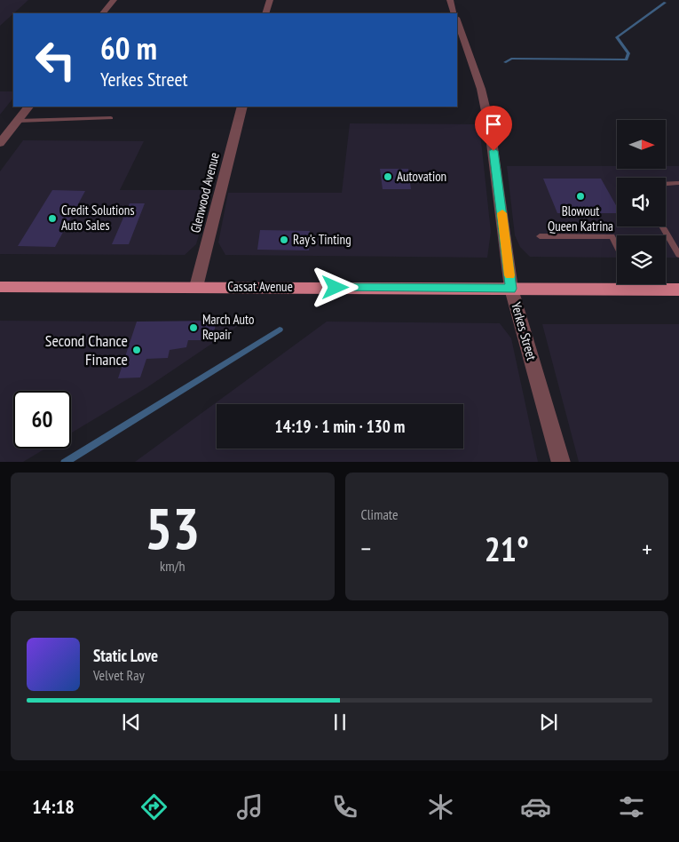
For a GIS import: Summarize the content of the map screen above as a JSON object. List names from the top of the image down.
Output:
{
  "streets": {
    "main road": ["Cassat Avenue"],
    "street": ["Glenwood Avenue", "Yerkes Street"]
  },
  "crossings": [
    ["Glenwood Avenue", "Cassat Avenue"],
    ["Cassat Avenue", "Yerkes Street"]
  ],
  "places": [
    "Autovation",
    "Blowout Queen Katrina",
    "Credit Solutions Auto Sales",
    "Ray's Tinting",
    "March Auto Repair",
    "Second Chance Finance"
  ],
  "north": "right",
  "page": {
    "turn": ["60 m", "Yerkes Street"],
    "limit": "60",
    "trip": "14:19 · 1 min · 130 m",
    "tile": [
      ["53", "km/h"],
      "Climate"
    ],
    "heat": ["−", "21°", "+"],
    "song": ["Static Love", "Velvet Ray"],
    "tabs": "14:18"
  }
}
